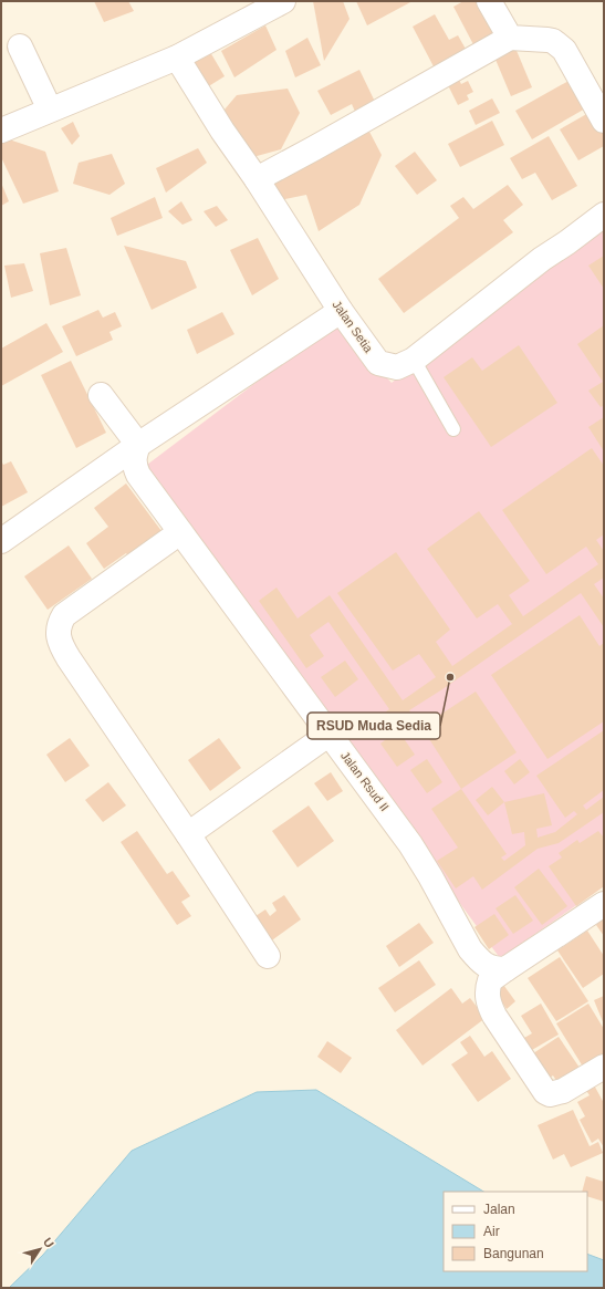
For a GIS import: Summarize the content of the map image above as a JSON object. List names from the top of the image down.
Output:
{
  "streets": {
    "street": ["Jalan Setia", "Jalan Rsud II"]
  },
  "places": ["RSUD Muda Sedia"],
  "legend": ["Jalan", "Air", "Bangunan"],
  "north": "top right"
}
